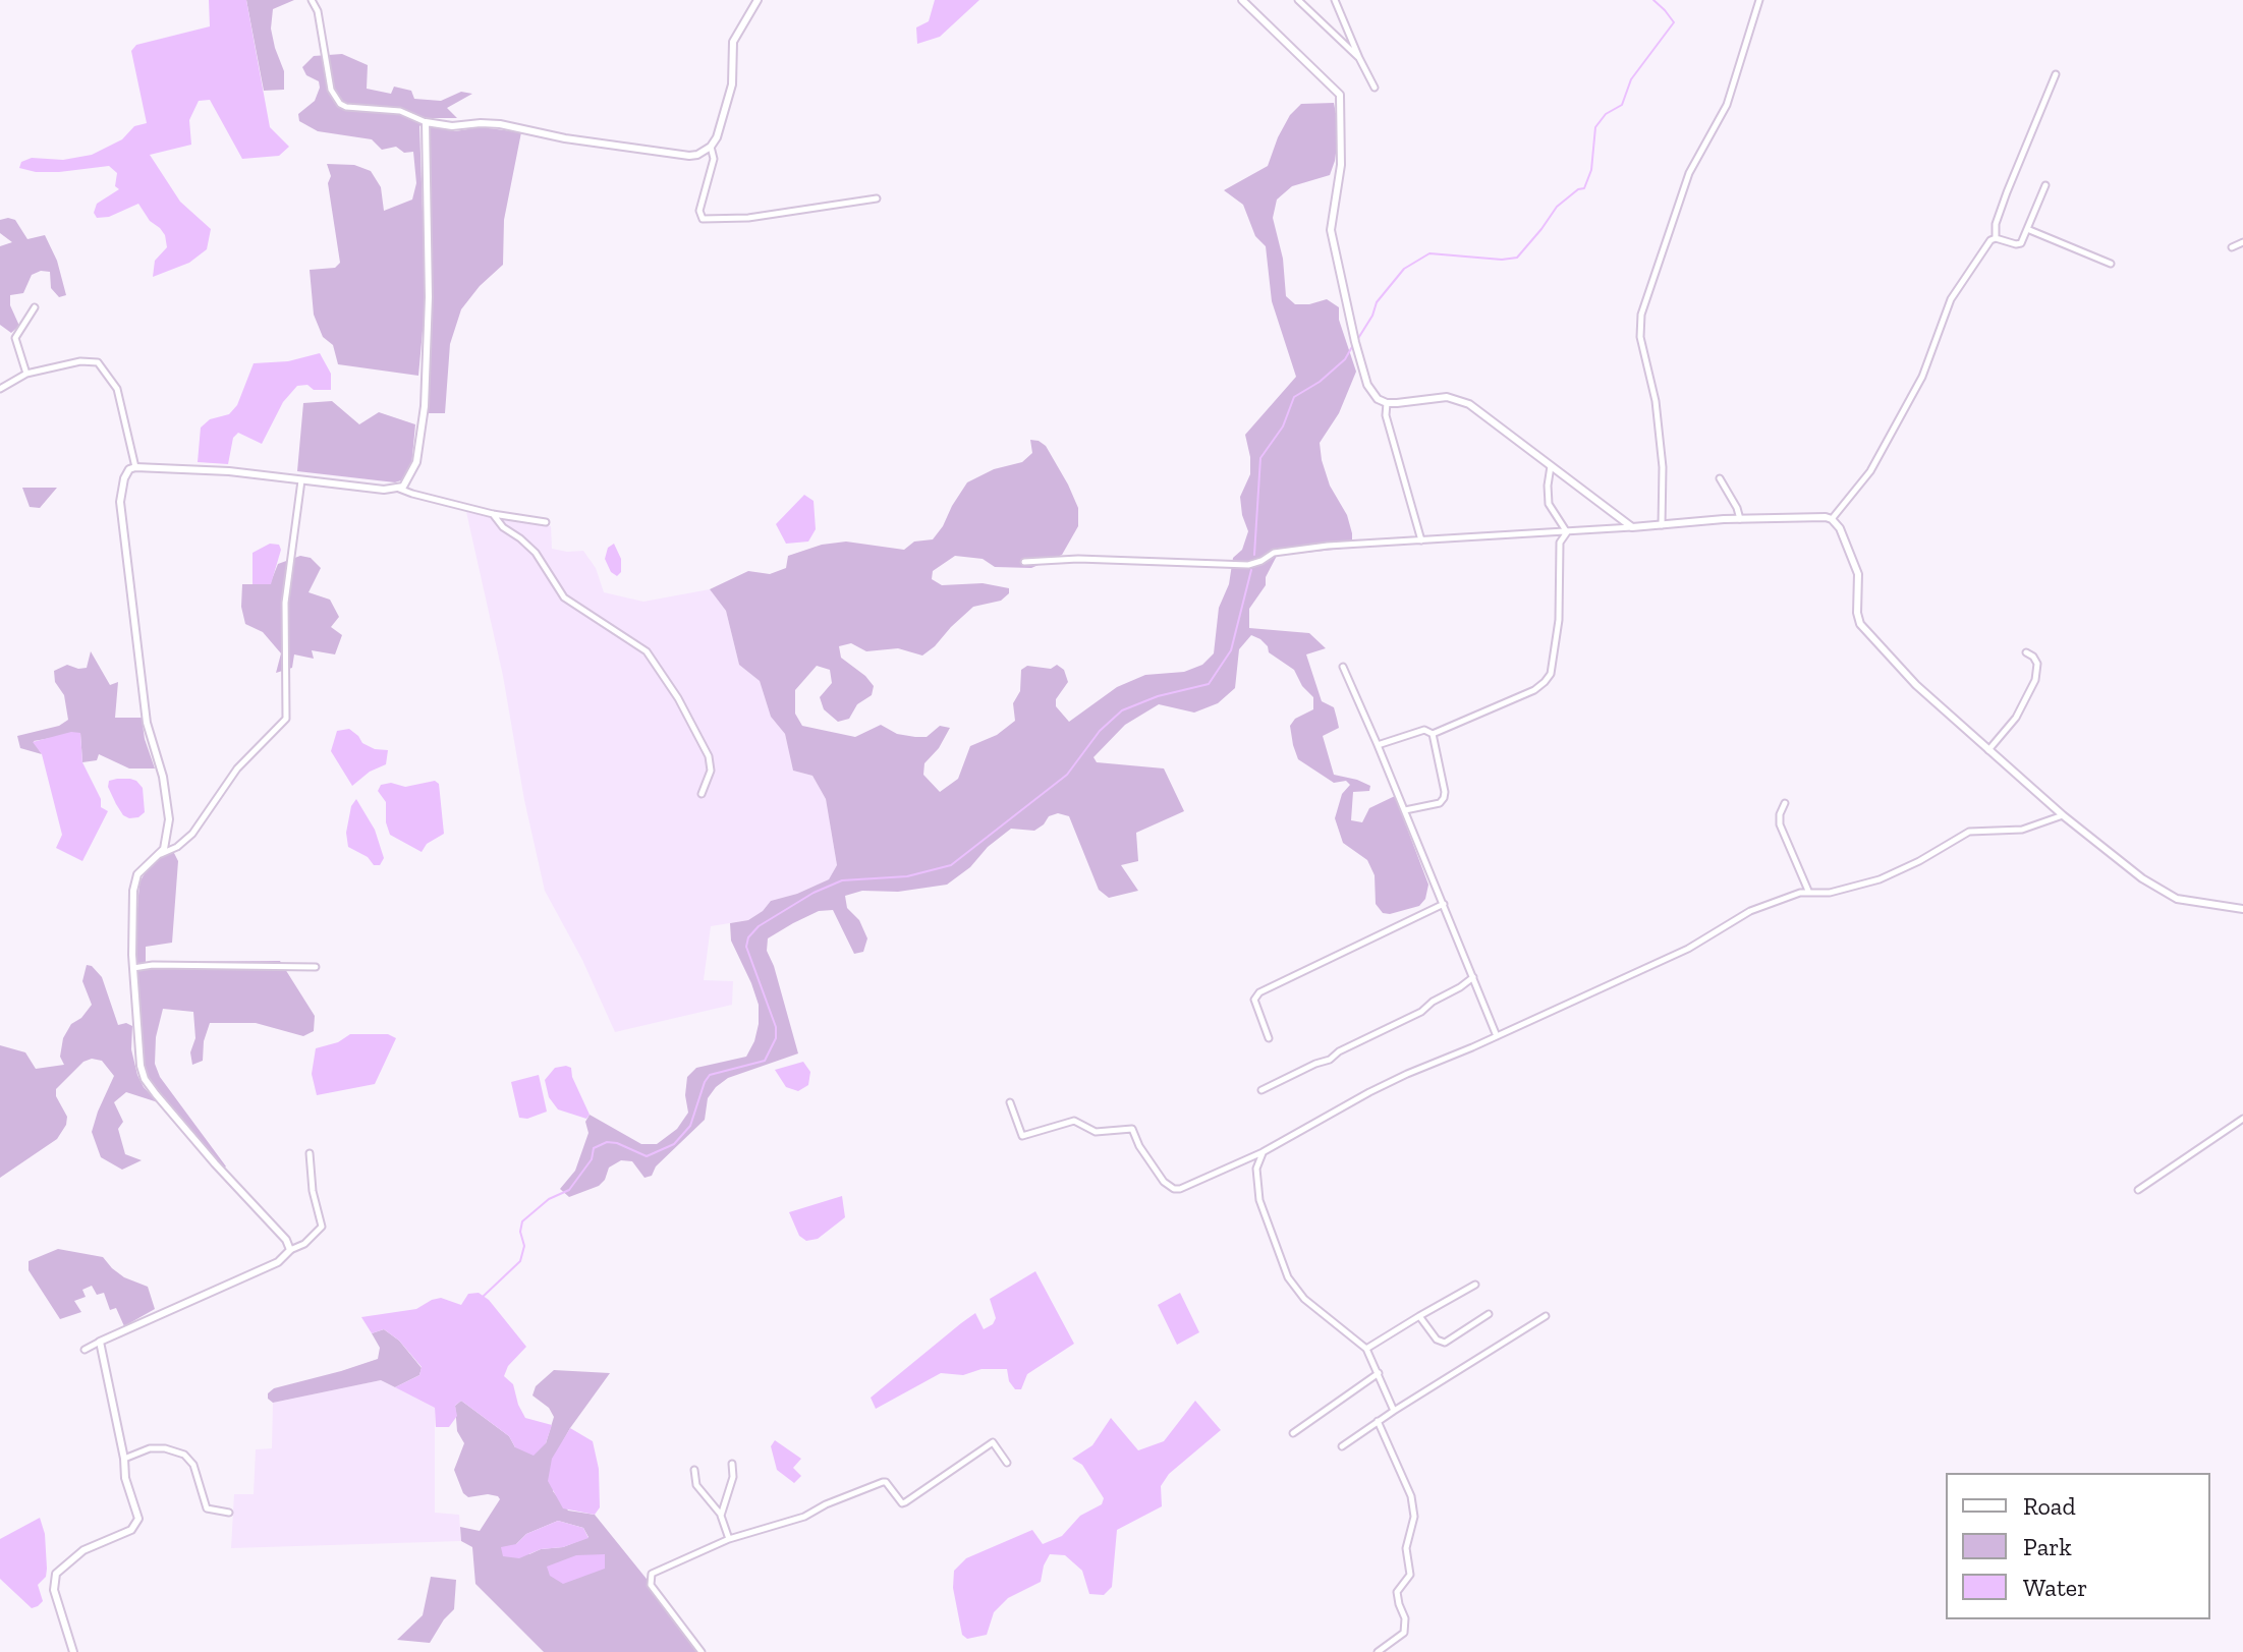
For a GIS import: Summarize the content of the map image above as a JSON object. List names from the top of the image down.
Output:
{
  "legend": ["Road", "Park", "Water"]
}
